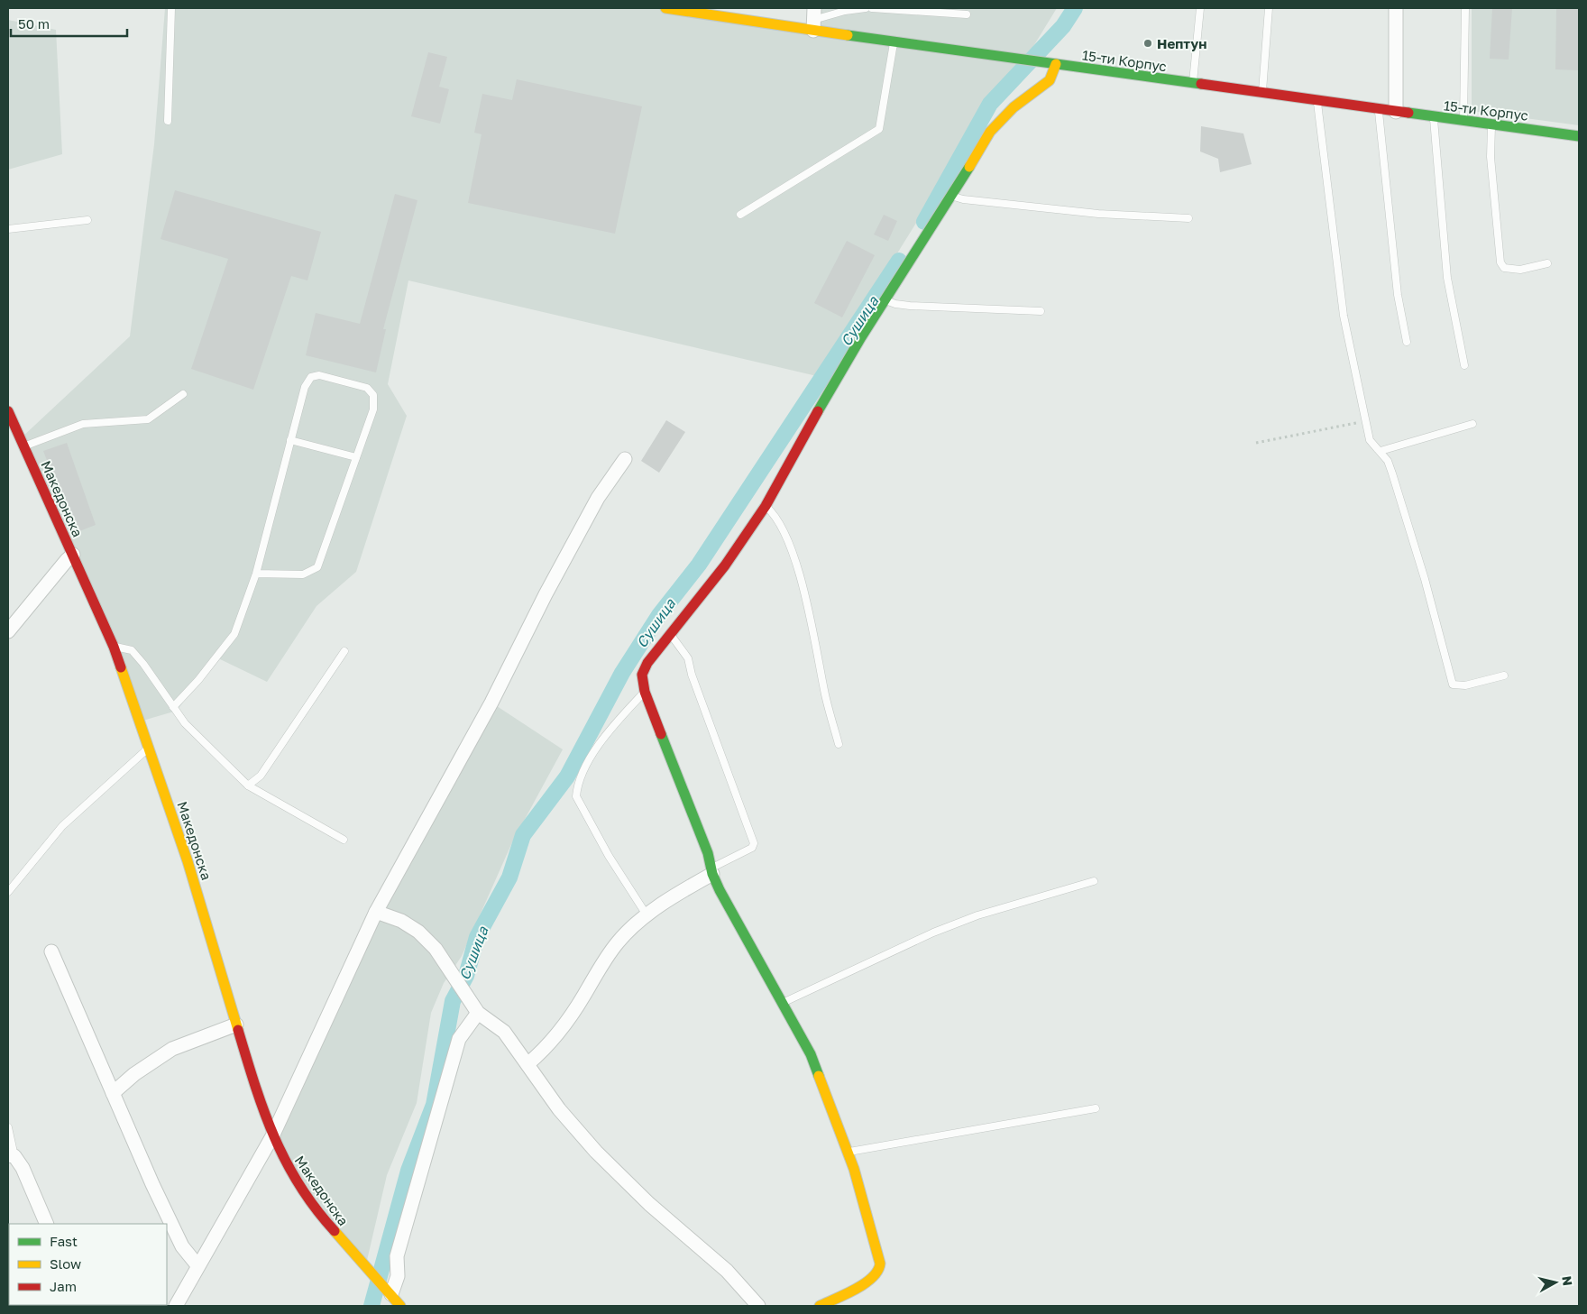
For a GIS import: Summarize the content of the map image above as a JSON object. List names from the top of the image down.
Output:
{
  "streets": {
    "street": ["15-ти Корпус", "Македонска"]
  },
  "water": ["Сушица"],
  "places": ["Нептун"],
  "legend": ["Fast", "Slow", "Jam"],
  "scale_bar": "50 m",
  "north": "right"
}
